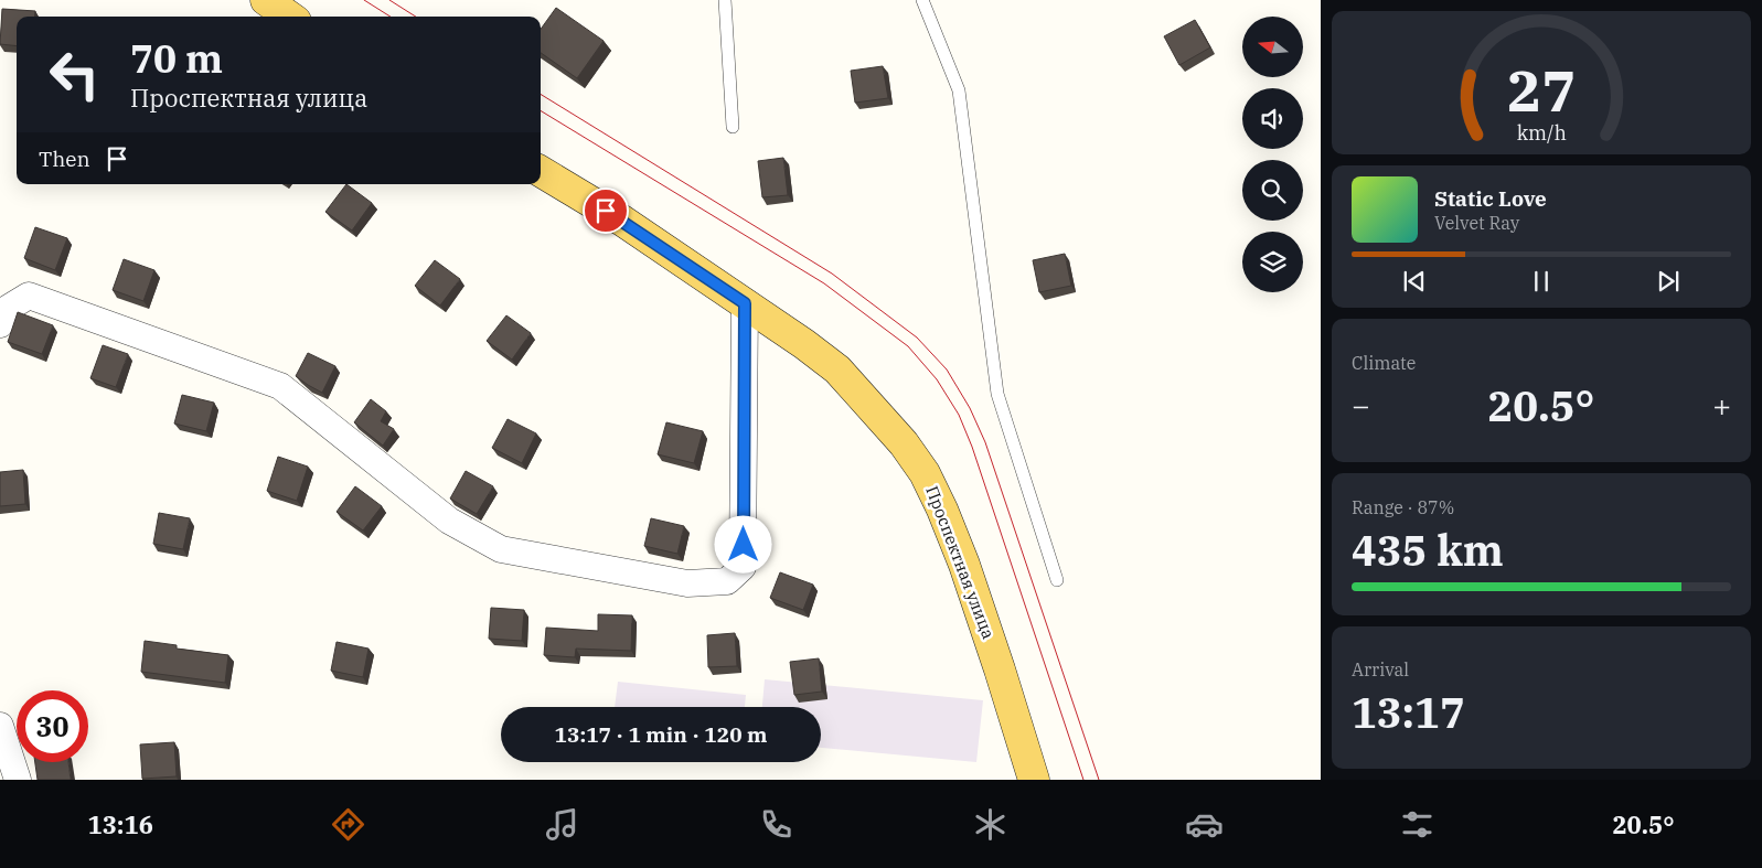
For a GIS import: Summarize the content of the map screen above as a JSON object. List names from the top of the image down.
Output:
{
  "streets": {
    "main road": ["Проспектная улица"]
  },
  "north": "left",
  "page": {
    "turn": ["70 m", "Проспектная улица"],
    "then": "Then",
    "song": ["Static Love", "Velvet Ray"],
    "tile": [
      "Climate",
      ["Range · 87%", "435 km"],
      ["Arrival", "13:17"]
    ],
    "heat": ["−", "20.5°", "+"],
    "limit": "30",
    "trip": "13:17 · 1 min · 120 m",
    "tabs": ["13:16", "20.5°"],
    "gauge": ["27", "km/h"]
  }
}
